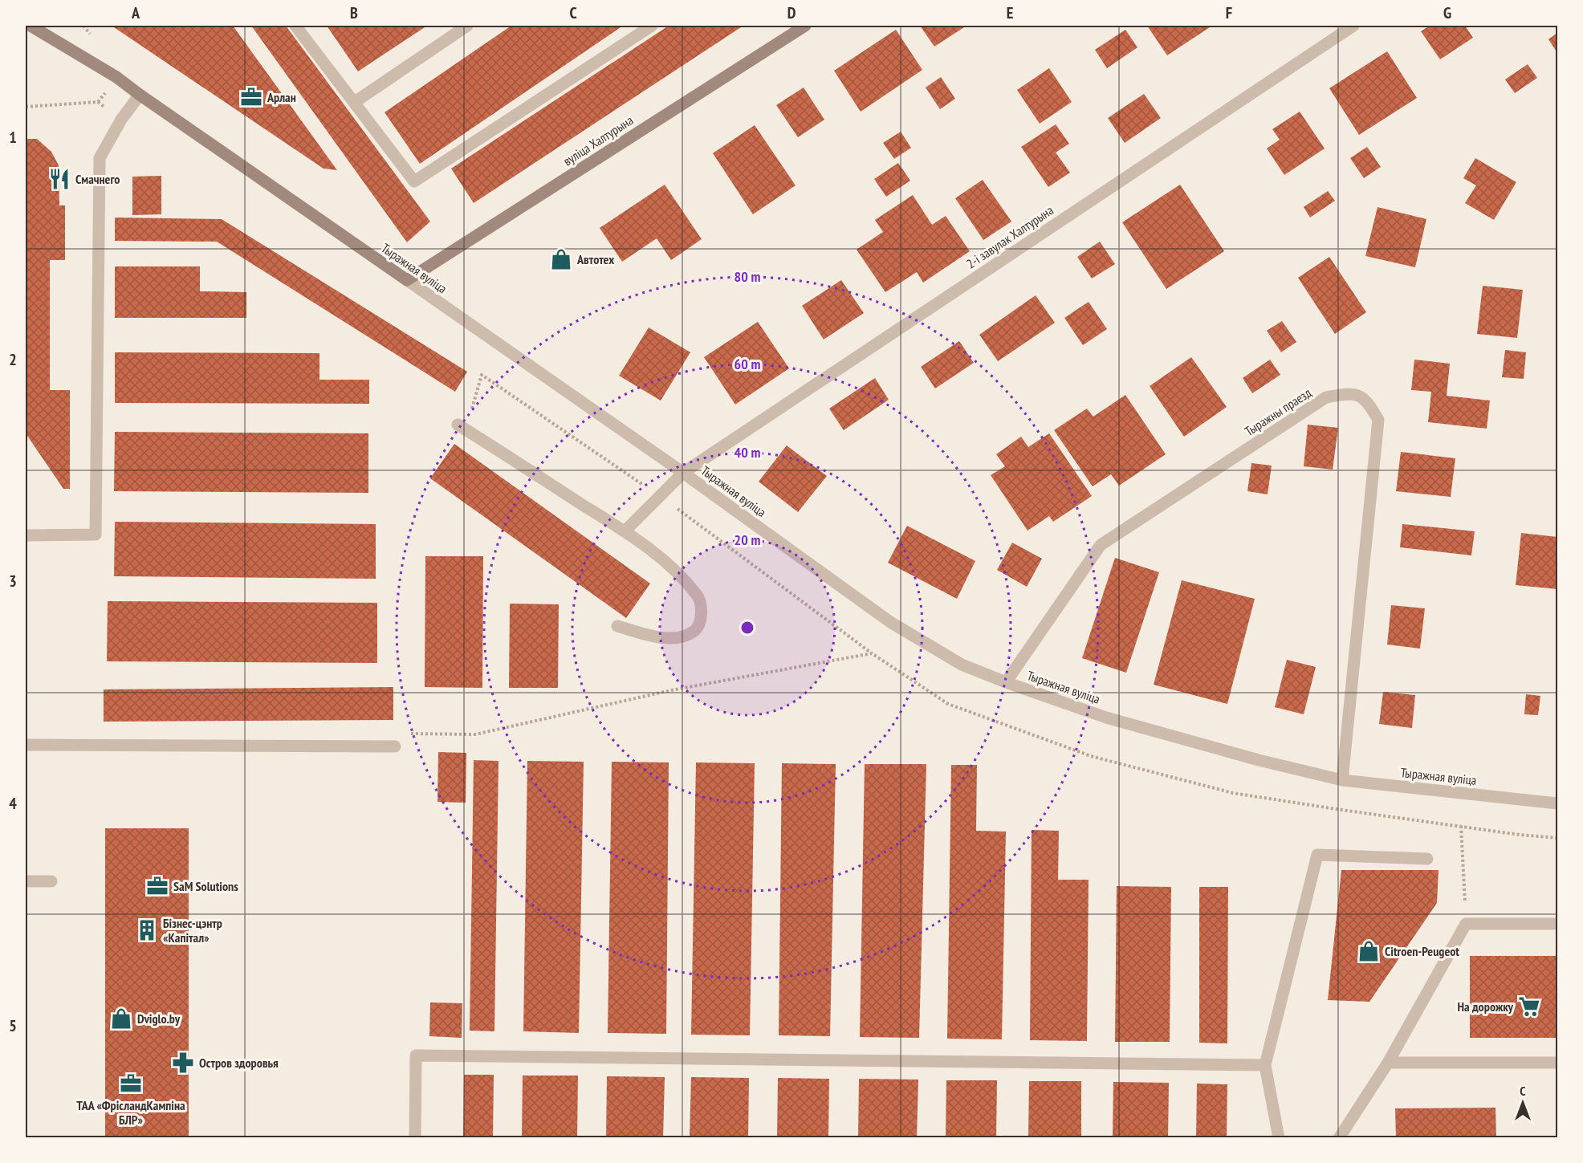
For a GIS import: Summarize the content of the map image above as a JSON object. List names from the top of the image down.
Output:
{
  "streets": {
    "street": [
      "вуліца Халтурына",
      "2-і завулак Халтурына",
      "Тыражная вуліца",
      "Тыражны праезд"
    ]
  },
  "crossings": [
    ["вуліца Халтурына", "Тыражная вуліца"],
    ["2-і завулак Халтурына", "Тыражная вуліца"],
    ["Тыражная вуліца", "Тыражны праезд"]
  ],
  "places": {
    "office": ["Арлан", "SaM Solutions", "ТАА «ФрісландКампіна БЛР»"],
    "restaurant": ["Смачнего"],
    "shop": ["Автотех", "Citroen-Peugeot", "Dviglo.by"],
    "building": ["Бізнес-цэнтр «Капітал»"],
    "supermarket": ["На дорожку"],
    "pharmacy": ["Остров здоровья"]
  },
  "north": "top",
  "grid": {
    "columns": [
      "A",
      "B",
      "C",
      "D",
      "E",
      "F",
      "G"
    ],
    "rows": [
      "1",
      "2",
      "3",
      "4",
      "5"
    ]
  },
  "rings": [
    "80 m",
    "60 m",
    "40 m",
    "20 m"
  ]
}
